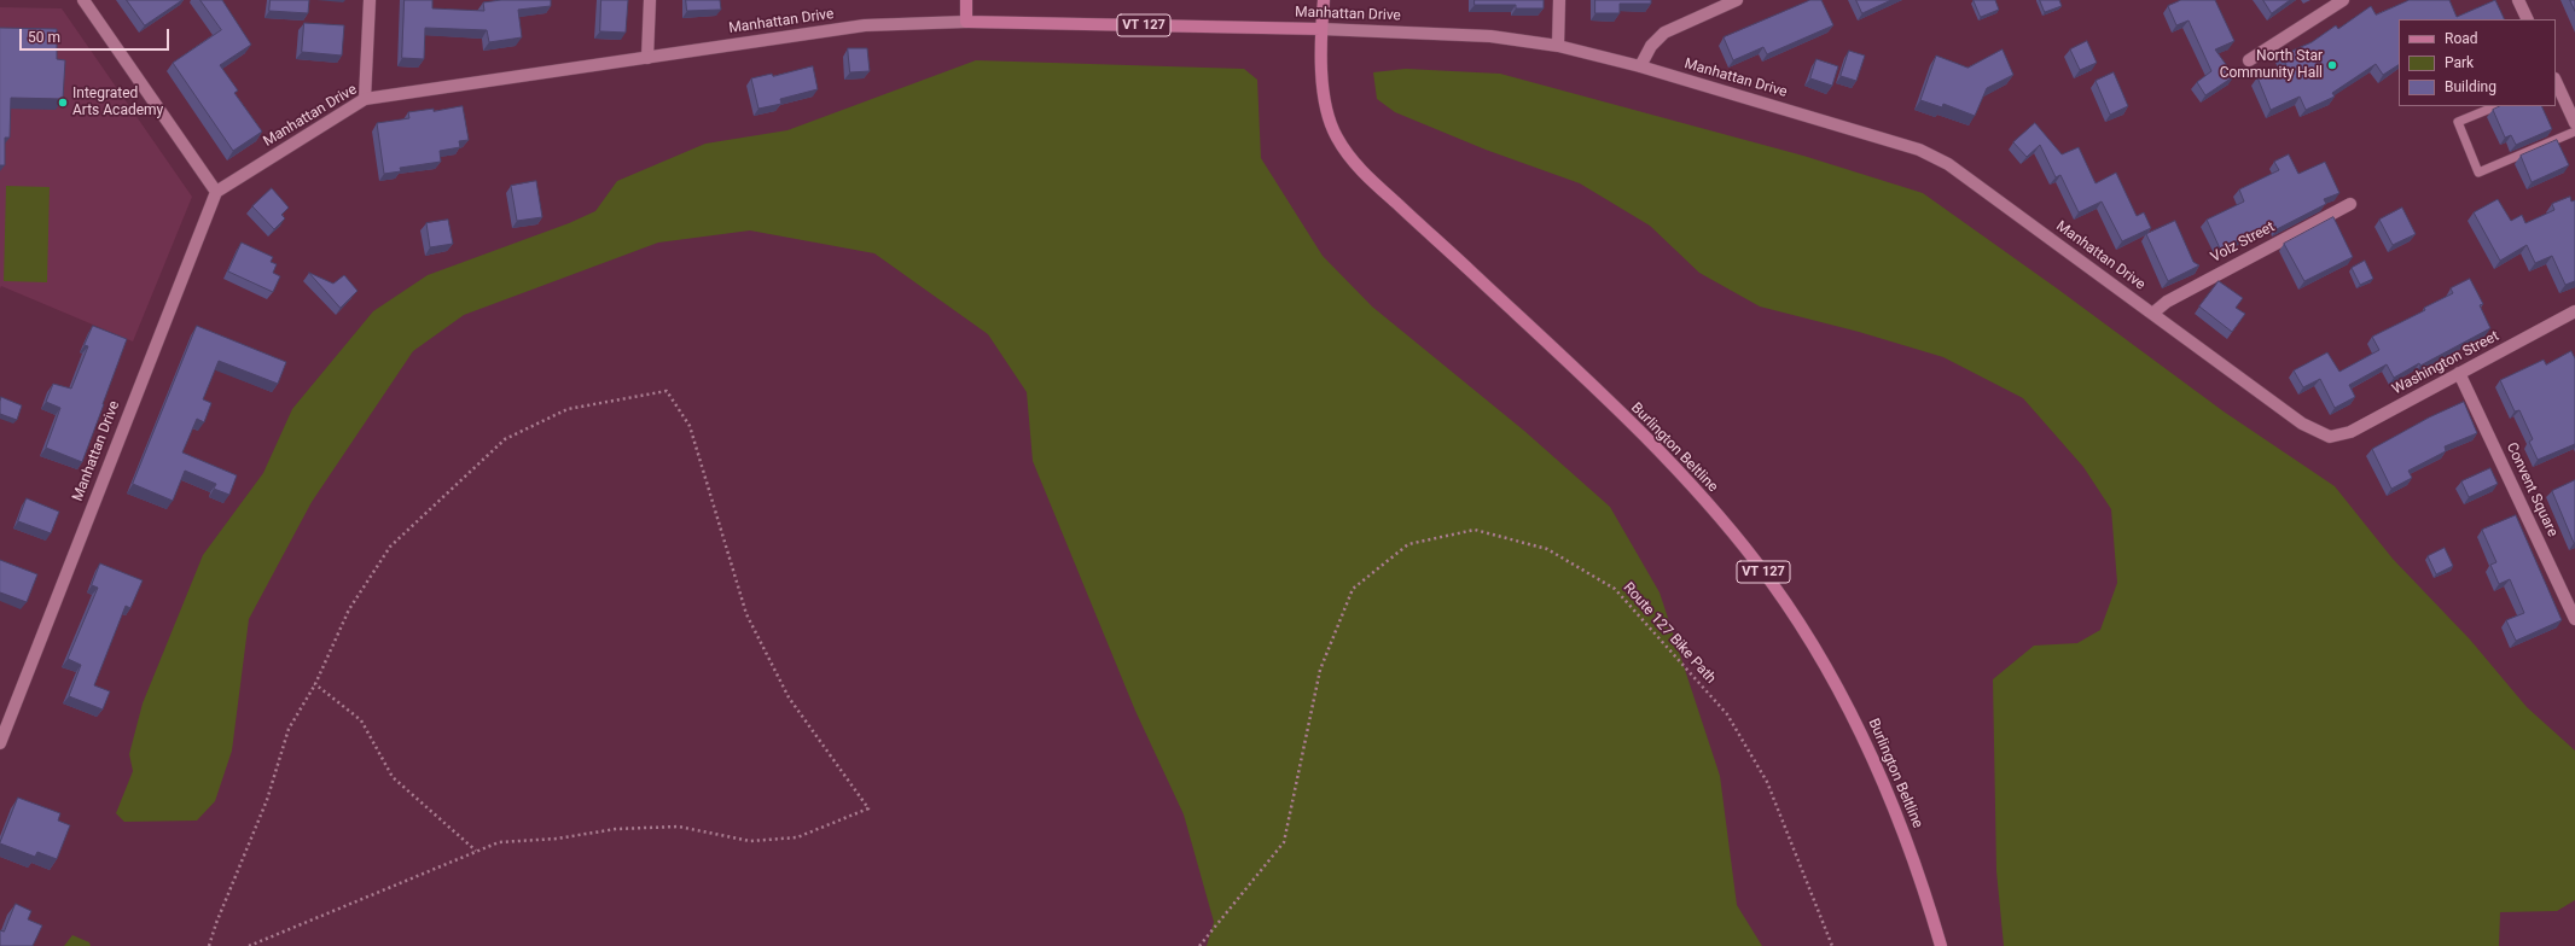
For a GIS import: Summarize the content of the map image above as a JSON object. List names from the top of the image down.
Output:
{
  "streets": {
    "main road": ["Manhattan Drive", "VT 127", "Burlington Beltline"],
    "street": ["Volz Street", "Washington Street", "Convent Square"],
    "path": ["Route 127 Bike Path"]
  },
  "crossings": [
    ["Manhattan Drive", "VT 127"],
    ["Manhattan Drive", "Volz Street"],
    ["Manhattan Drive", "Washington Street"],
    ["Manhattan Drive", "Burlington Beltline"],
    ["VT 127", "Burlington Beltline"],
    ["Washington Street", "Convent Square"]
  ],
  "places": ["North Star Community Hall", "Integrated Arts Academy"],
  "legend": ["Road", "Park", "Building"],
  "scale_bar": "50 m"
}
